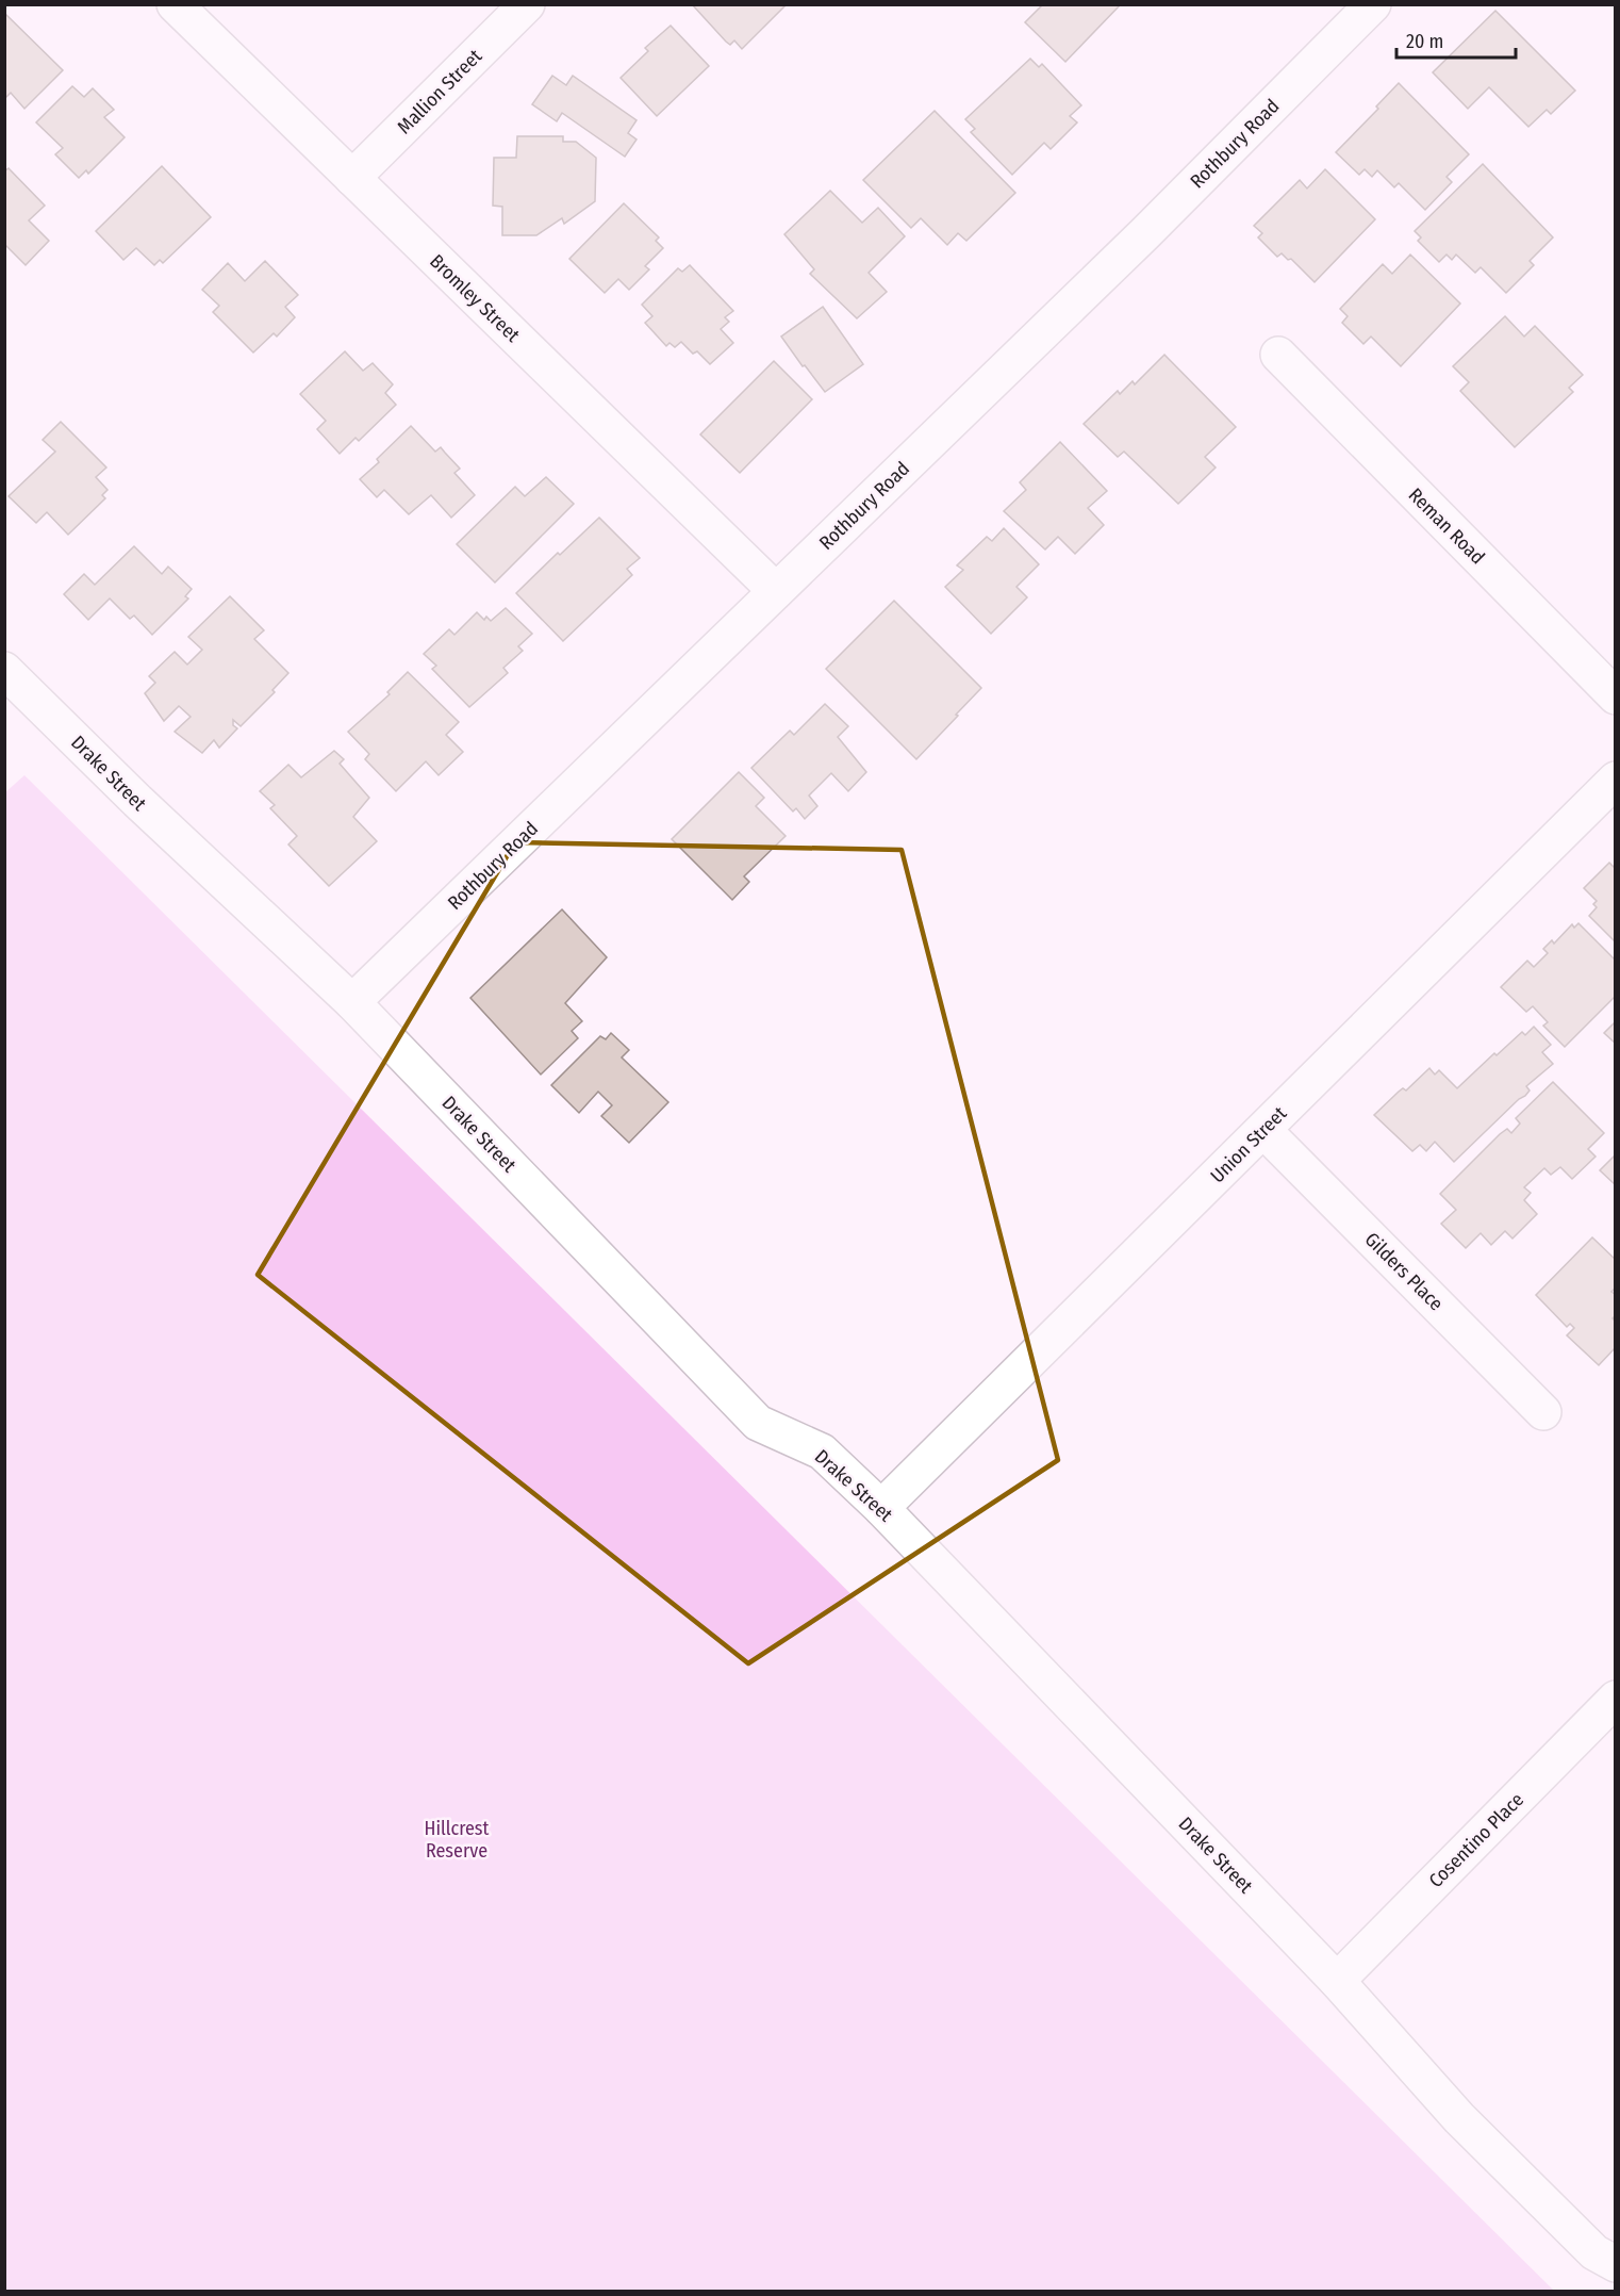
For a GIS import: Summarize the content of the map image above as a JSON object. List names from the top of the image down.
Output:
{
  "streets": {
    "street": [
      "Mallion Street",
      "Rothbury Road",
      "Bromley Street",
      "Reman Road",
      "Drake Street",
      "Union Street",
      "Gilders Place",
      "Cosentino Place"
    ]
  },
  "crossings": [
    ["Mallion Street", "Bromley Street"],
    ["Rothbury Road", "Bromley Street"],
    ["Rothbury Road", "Drake Street"],
    ["Drake Street", "Union Street"],
    ["Drake Street", "Cosentino Place"],
    ["Union Street", "Gilders Place"]
  ],
  "parks": ["Hillcrest Reserve"],
  "scale_bar": "20 m"
}
